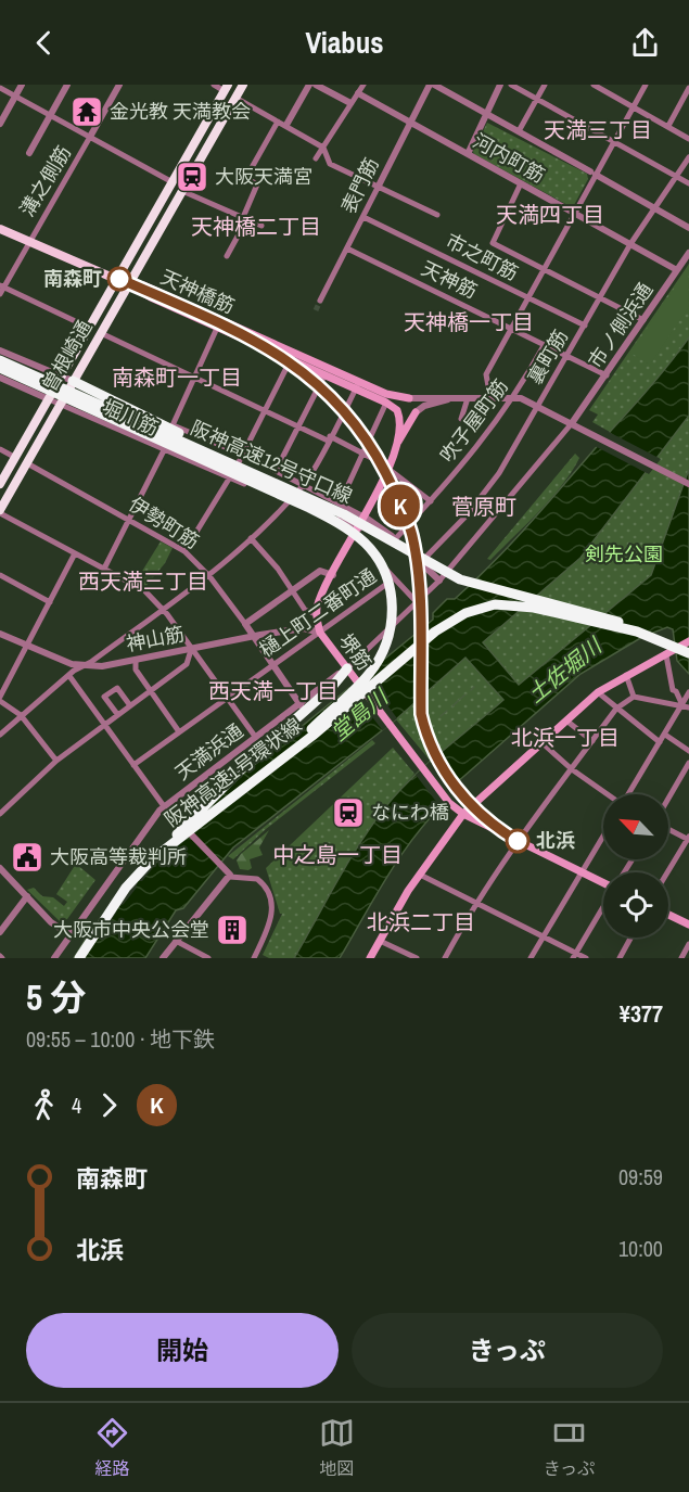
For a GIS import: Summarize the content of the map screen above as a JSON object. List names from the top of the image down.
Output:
{
  "streets": {
    "highway": ["曽根崎通", "阪神高速12号守口線", "阪神高速1号環状線"],
    "main road": ["天神橋筋", "堺筋"],
    "street": [
      "河内町筋",
      "溝之側筋",
      "表門筋",
      "市之町筋",
      "天神筋",
      "市ノ側浜通",
      "裏町筋",
      "堀川筋",
      "吹子屋町筋",
      "伊勢町筋",
      "樋上町二番町通",
      "神山筋",
      "天満浜通"
    ]
  },
  "crossings": [
    ["河内町筋", "表門筋"],
    ["河内町筋", "市ノ側浜通"],
    ["河内町筋", "裏町筋"],
    ["表門筋", "市之町筋"],
    ["表門筋", "天神筋"],
    ["市之町筋", "裏町筋"],
    ["天神筋", "市ノ側浜通"],
    ["天神筋", "裏町筋"],
    ["天神筋", "吹子屋町筋"],
    ["天神橋筋", "市ノ側浜通"],
    ["天神橋筋", "曽根崎通"],
    ["天神橋筋", "裏町筋"],
    ["天神橋筋", "吹子屋町筋"],
    ["曽根崎通", "堀川筋"],
    ["曽根崎通", "伊勢町筋"],
    ["堀川筋", "樋上町二番町通"],
    ["堀川筋", "天満浜通"],
    ["阪神高速12号守口線", "阪神高速1号環状線"],
    ["伊勢町筋", "樋上町二番町通"],
    ["伊勢町筋", "神山筋"],
    ["伊勢町筋", "天満浜通"],
    ["樋上町二番町通", "神山筋"],
    ["樋上町二番町通", "堺筋"],
    ["神山筋", "堺筋"],
    ["堺筋", "天満浜通"]
  ],
  "districts": [
    "天満三丁目",
    "天満四丁目",
    "天神橋二丁目",
    "天神橋一丁目",
    "南森町一丁目",
    "菅原町",
    "西天満三丁目",
    "西天満一丁目",
    "北浜一丁目",
    "中之島一丁目",
    "北浜二丁目"
  ],
  "water": ["土佐堀川", "堂島川"],
  "parks": ["剣先公園"],
  "places": {
    "temple": ["金光教 天満教会"],
    "station": ["大阪天満宮", "なにわ橋"],
    "other": ["南森町", "北浜"],
    "public building": ["大阪高等裁判所"],
    "building": ["大阪市中央公会堂"]
  },
  "lines": ["metro line K"],
  "north": "top left",
  "page": {
    "header": "Viabus",
    "on_map": "K",
    "heading": ["5 分", "09:55 – 10:00 · 地下鉄", "¥377"],
    "legs": ["4", "K"],
    "list": [
      {
        "name": "南森町",
        "value": "09:59"
      },
      {
        "name": "北浜",
        "value": "10:00"
      }
    ],
    "buttons": ["開始", "きっぷ"],
    "tabs": ["経路", "地図", "きっぷ"]
  }
}
